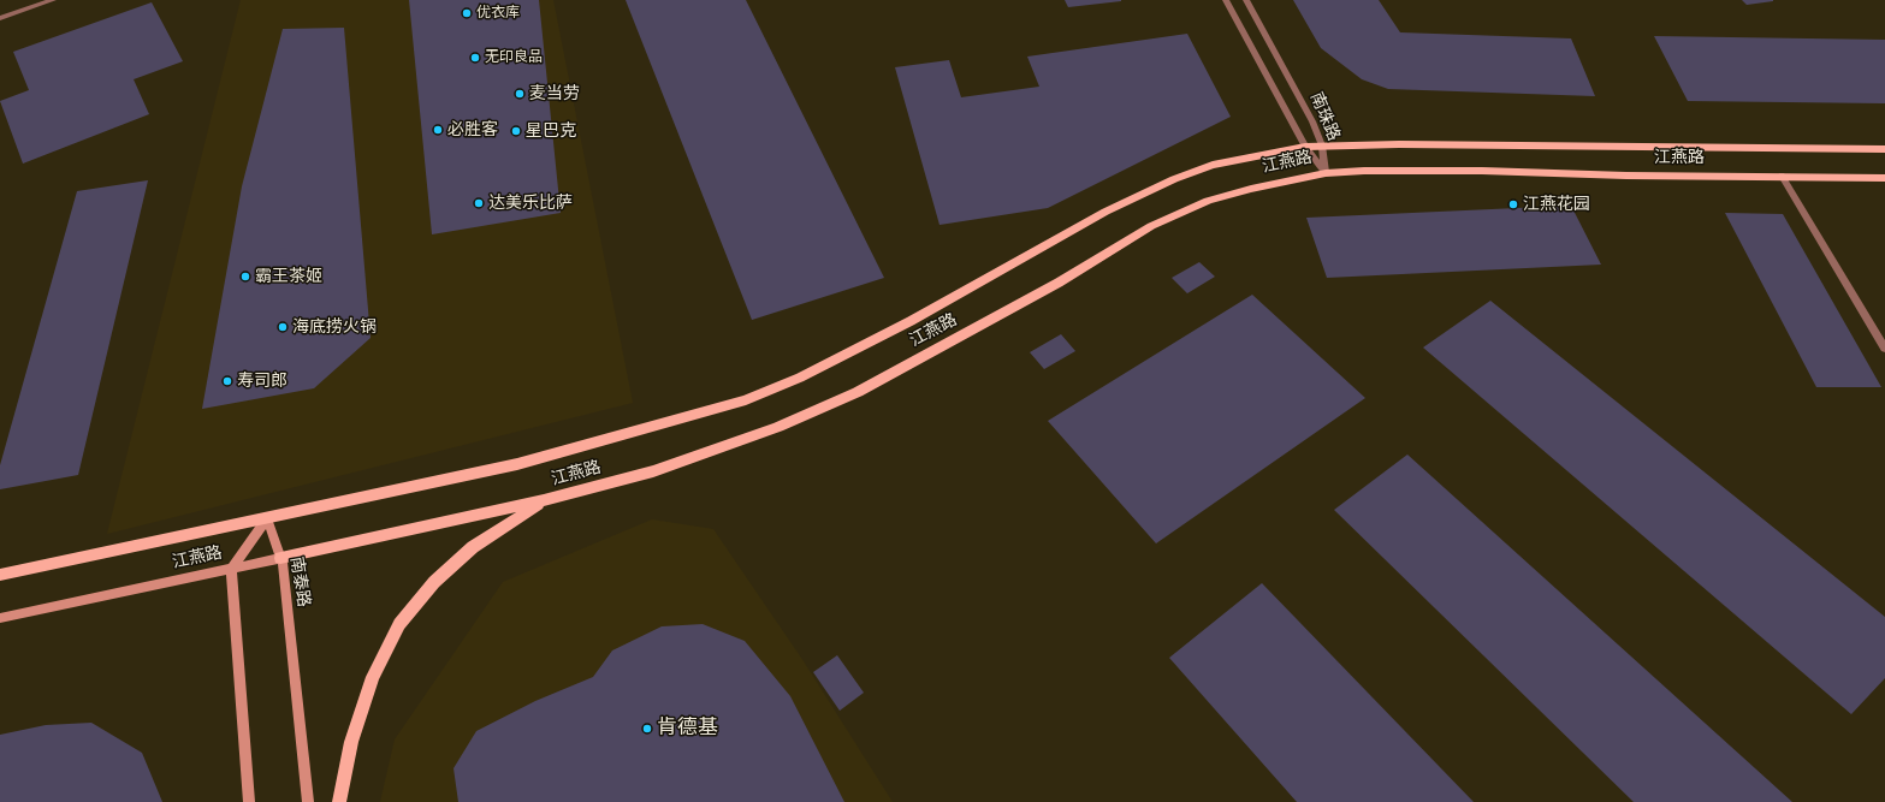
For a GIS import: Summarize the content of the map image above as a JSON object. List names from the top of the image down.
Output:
{
  "streets": {
    "main road": ["江燕路", "南泰路"],
    "street": ["南珠路"]
  },
  "crossings": [
    ["南珠路", "江燕路"],
    ["江燕路", "南泰路"]
  ],
  "places": [
    "优衣库",
    "无印良品",
    "麦当劳",
    "必胜客",
    "星巴克",
    "达美乐比萨",
    "江燕花园",
    "霸王茶姬",
    "海底捞火锅",
    "寿司郎",
    "肯德基"
  ]
}
